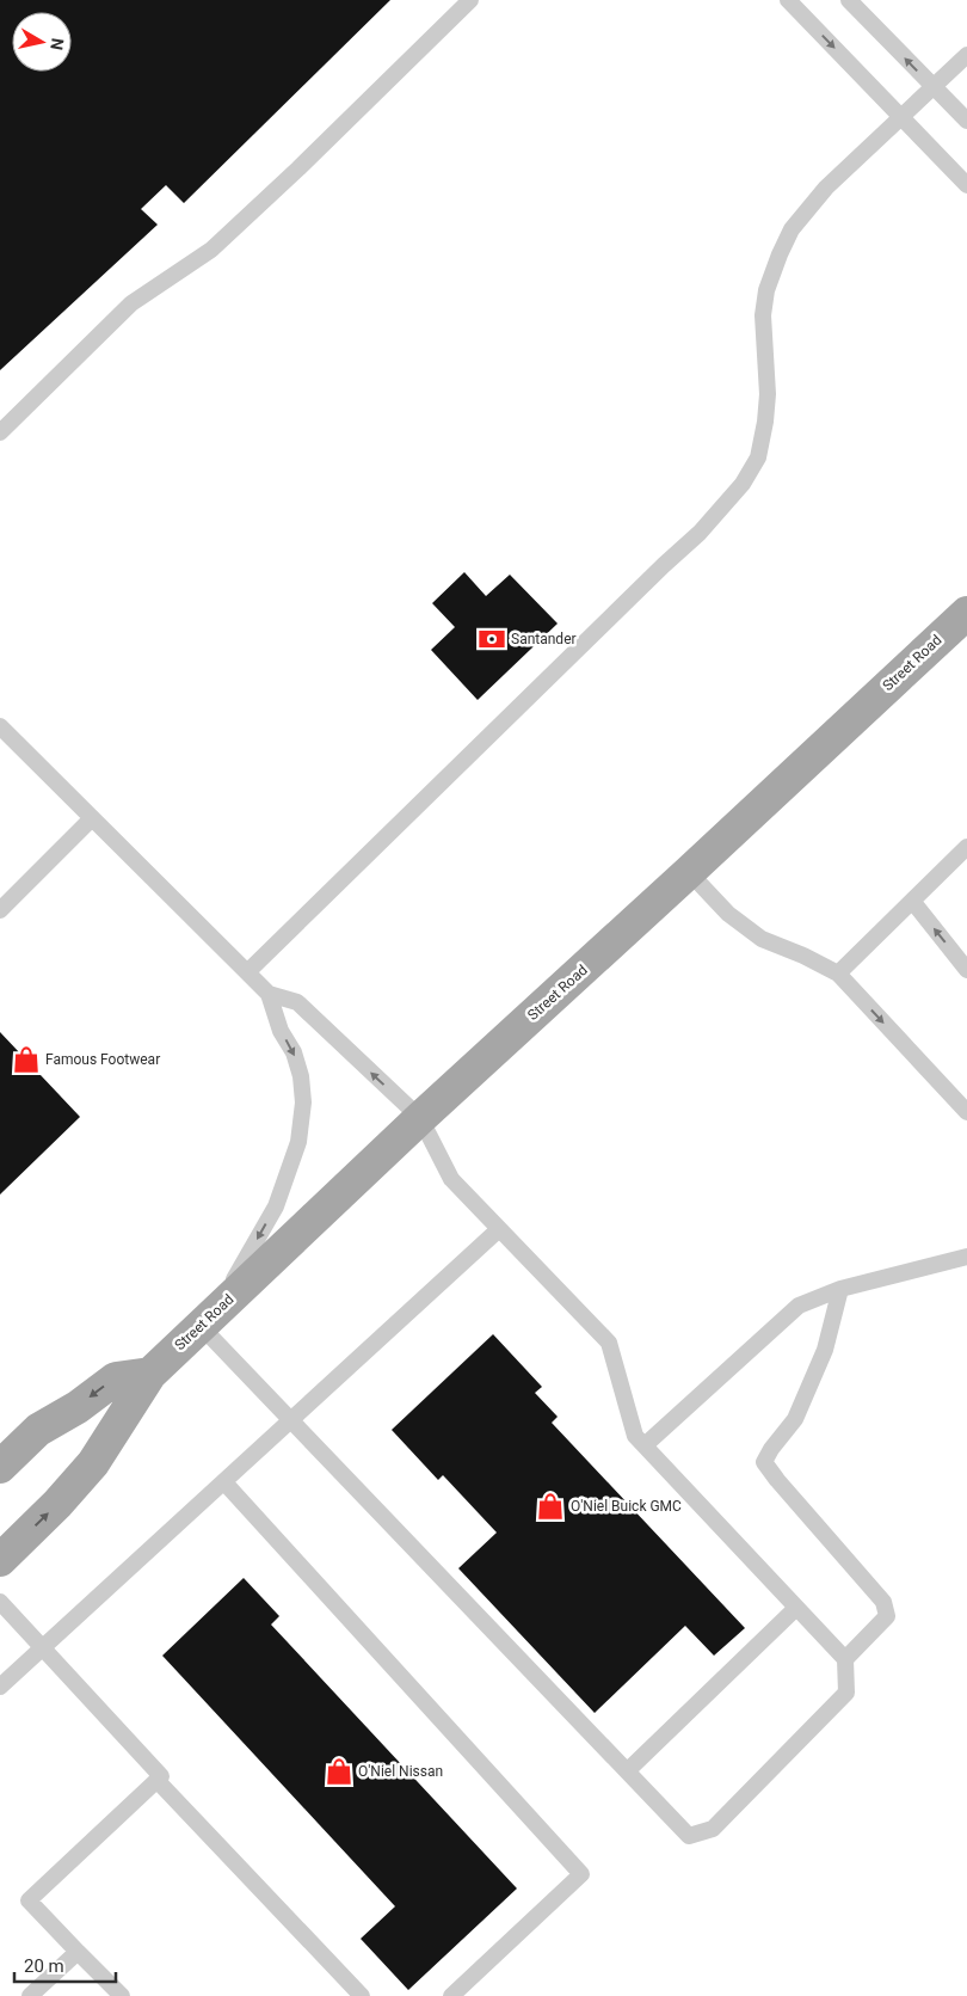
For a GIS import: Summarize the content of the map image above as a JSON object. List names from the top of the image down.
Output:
{
  "streets": {
    "main road": ["Street Road"]
  },
  "places": {
    "bank": ["Santander"],
    "shop": ["Famous Footwear", "O'Niel Buick GMC", "O'Niel Nissan"]
  },
  "scale_bar": "20 m",
  "north": "right"
}
